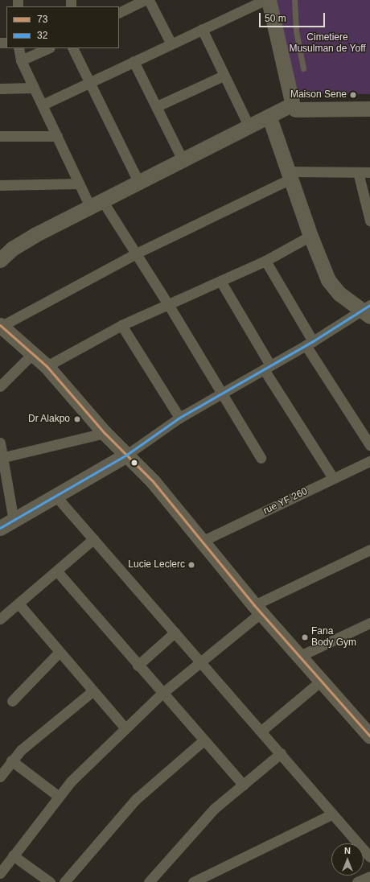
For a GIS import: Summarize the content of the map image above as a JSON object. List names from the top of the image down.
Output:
{
  "streets": {
    "street": ["rue YF 260"]
  },
  "parks": ["Cimetiere Musulman de Yoff"],
  "places": [
    "Maison Sene",
    "Dr Alakpo",
    "Lucie Leclerc",
    "Fana Body Gym"
  ],
  "lines": ["transit line 32", "transit line 73"],
  "legend": ["73", "32"],
  "scale_bar": "50 m",
  "north": "top"
}
